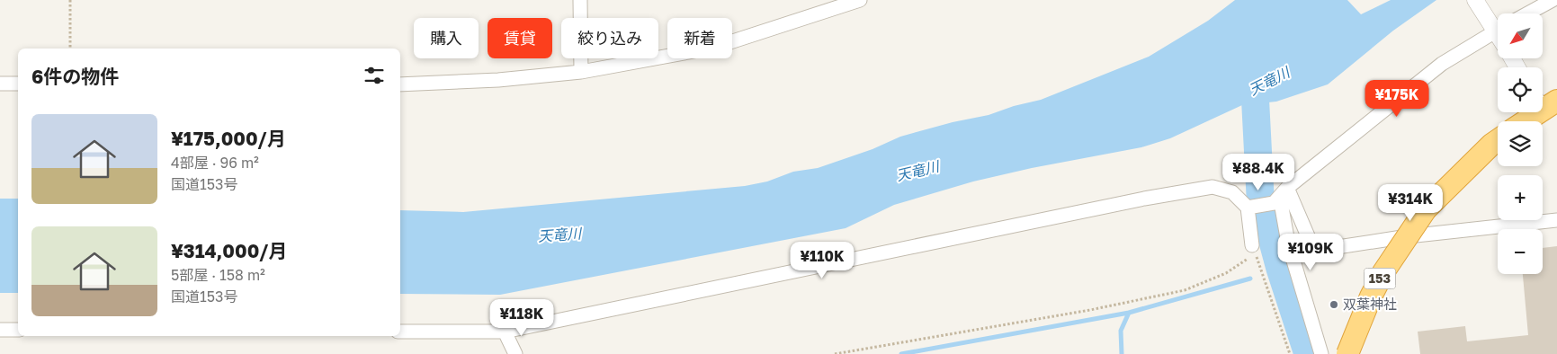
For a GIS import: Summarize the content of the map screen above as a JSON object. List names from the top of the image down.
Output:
{
  "streets": {
    "highway": ["153"]
  },
  "water": ["天竜川"],
  "places": ["双葉神社"],
  "north": "bottom left",
  "page": {
    "map_buttons": ["+", "−"],
    "chip": [
      "購入",
      "賃貸",
      "絞り込み",
      "新着"
    ],
    "heading": "6件の物件",
    "price": [
      "¥175K",
      "¥88.4K",
      "¥314K",
      "¥109K",
      "¥110K",
      "¥118K"
    ],
    "list": [
      {
        "name": "¥175,000/月",
        "note": "4部屋 · 96 m² · 国道153号"
      },
      {
        "name": "¥314,000/月",
        "note": "5部屋 · 158 m² · 国道153号"
      }
    ]
  }
}
